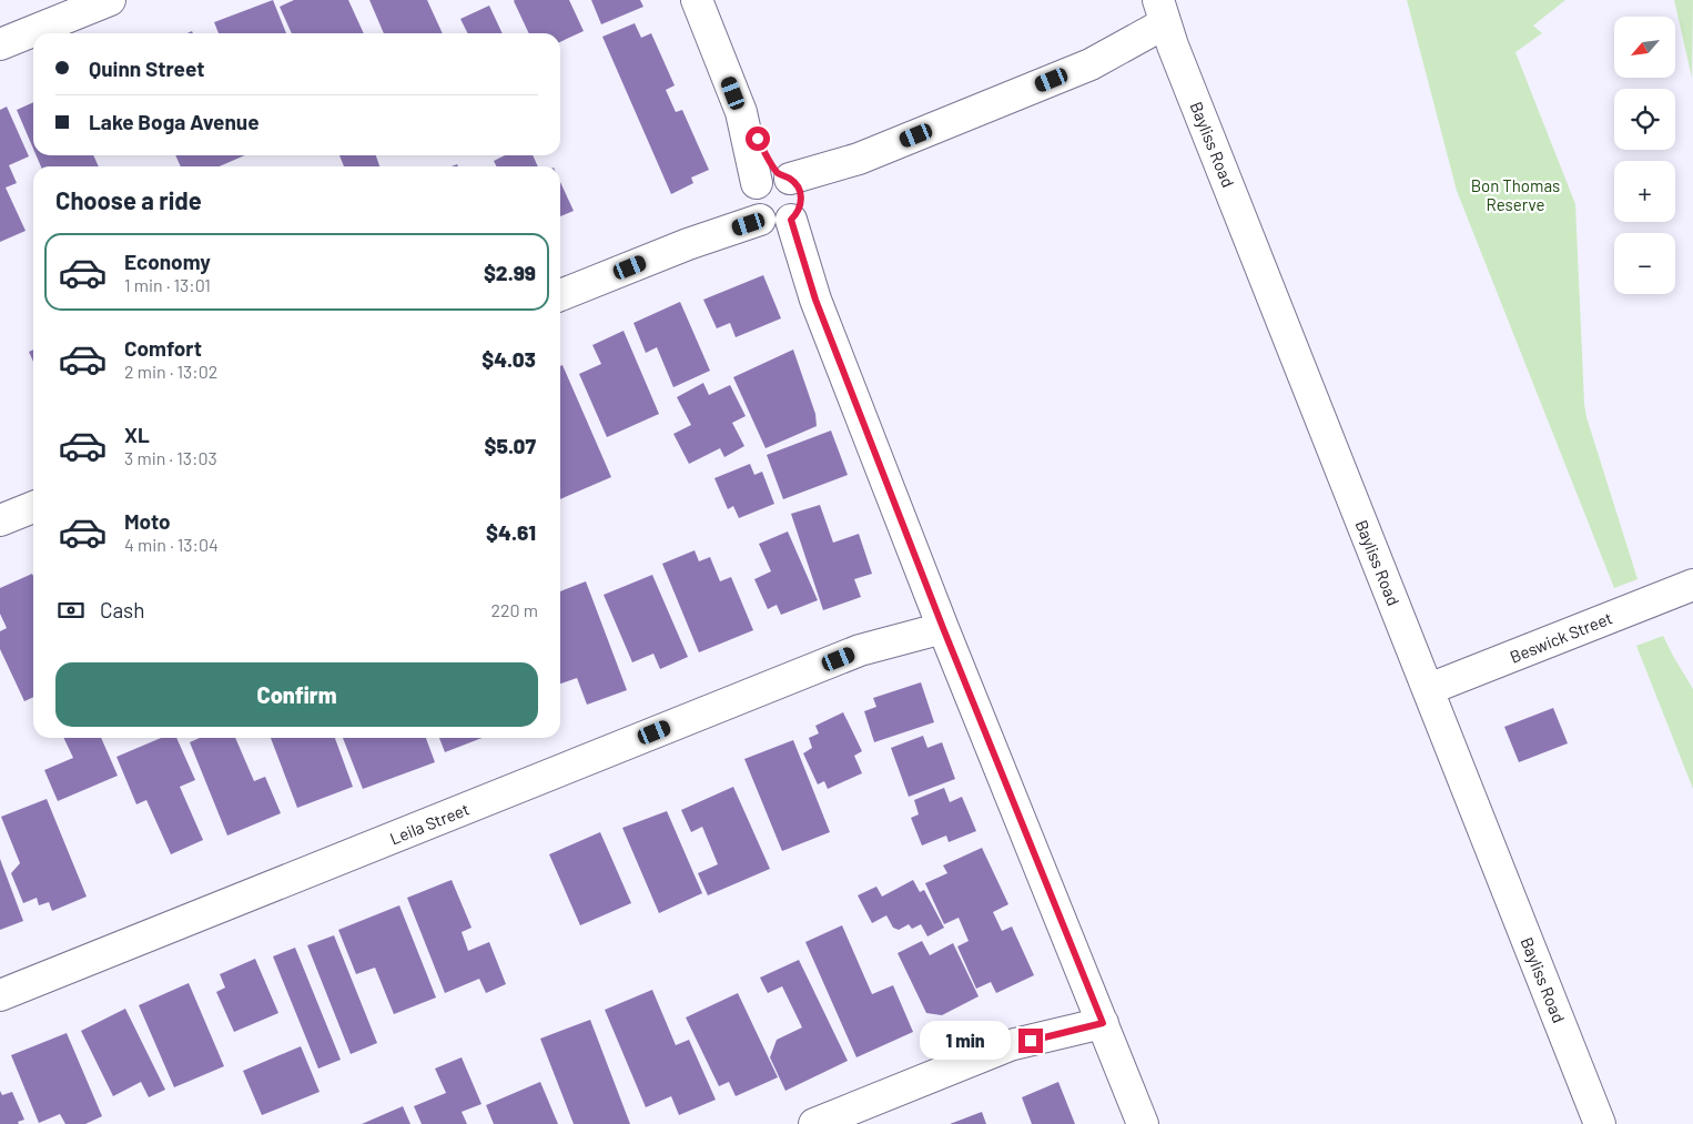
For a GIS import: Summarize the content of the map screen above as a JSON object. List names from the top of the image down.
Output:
{
  "streets": {
    "street": ["Bayliss Road", "Beswick Street", "Leila Street"]
  },
  "crossings": [
    ["Bayliss Road", "Beswick Street"]
  ],
  "parks": ["Bon Thomas Reserve"],
  "north": "bottom left",
  "page": {
    "map_buttons": ["+", "−"],
    "banner": ["Quinn Street", "Lake Boga Avenue"],
    "heading": "Choose a ride",
    "list": [
      {
        "name": "Economy",
        "note": "1 min · 13:01",
        "value": "$2.99"
      },
      {
        "name": "Comfort",
        "note": "2 min · 13:02",
        "value": "$4.03"
      },
      {
        "name": "XL",
        "note": "3 min · 13:03",
        "value": "$5.07"
      },
      {
        "name": "Moto",
        "note": "4 min · 13:04",
        "value": "$4.61"
      }
    ],
    "pay": ["Cash", "220 m"],
    "buttons": "Confirm",
    "bubble": "1 min"
  }
}
